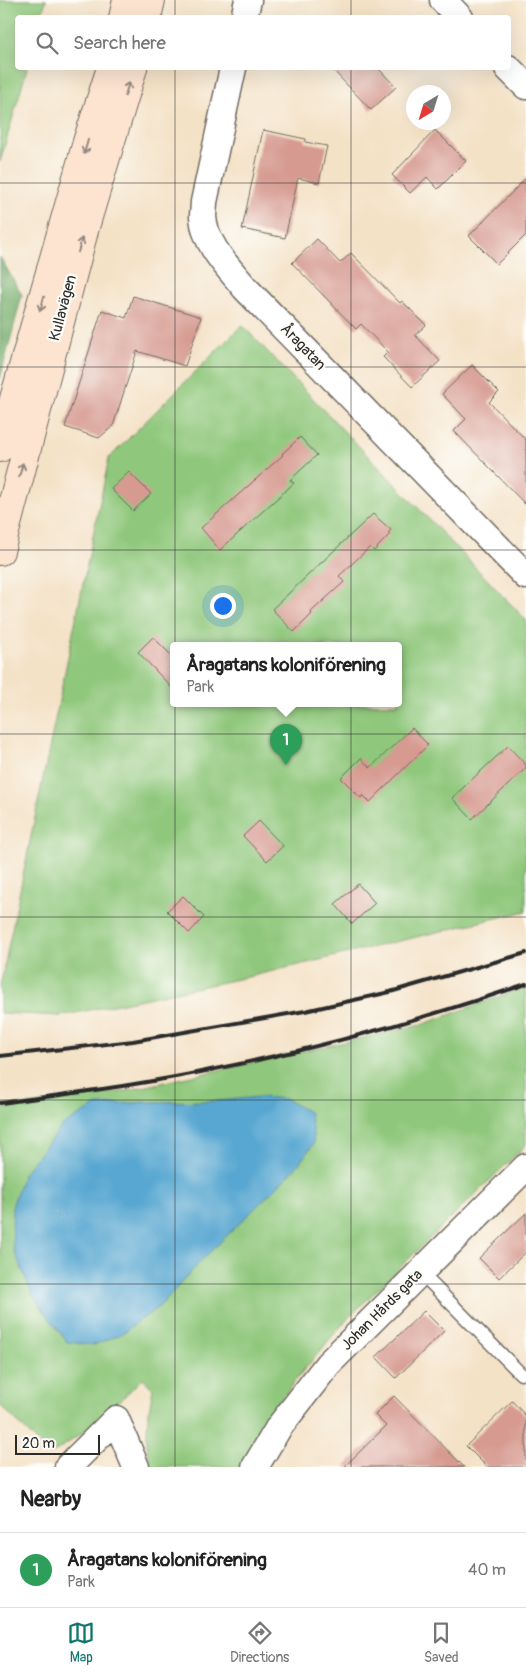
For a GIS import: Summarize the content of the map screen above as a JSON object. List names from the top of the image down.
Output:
{
  "streets": {
    "street": ["Kullavägen", "Åragatan", "Johan Hårds gata"]
  },
  "scale_bar": "20 m",
  "north": "bottom left",
  "page": {
    "search": "Search here",
    "popup": ["Åragatans koloniförening", "Park"],
    "pins": "1",
    "scale": "20 m",
    "heading": "Nearby",
    "list": [
      {
        "mark": "1",
        "name": "Åragatans koloniförening",
        "note": "Park",
        "value": "40 m"
      }
    ],
    "nav": ["Map", "Directions", "Saved"]
  }
}
